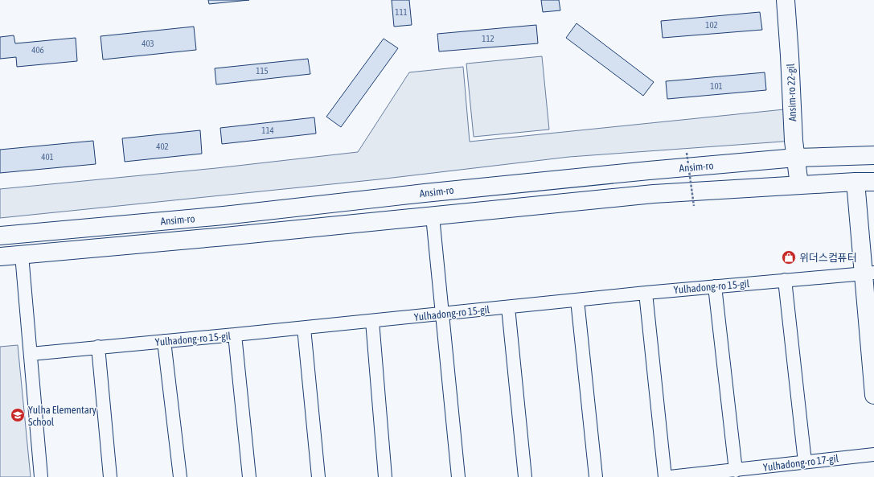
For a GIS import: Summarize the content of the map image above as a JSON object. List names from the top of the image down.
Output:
{
  "streets": {
    "main road": ["Ansim-ro 22-gil", "Ansim-ro"],
    "street": ["Yulhadong-ro 15-gil", "Yulhadong-ro 17-gil"]
  },
  "crossings": [
    ["Ansim-ro 22-gil", "Ansim-ro"]
  ],
  "places": {
    "shop": ["위더스컴퓨터"],
    "school or university": ["Yulha Elementary School"]
  },
  "house_numbers": [
    "111",
    "102",
    "112",
    "403",
    "406",
    "115",
    "101",
    "114",
    "402",
    "401"
  ]
}
